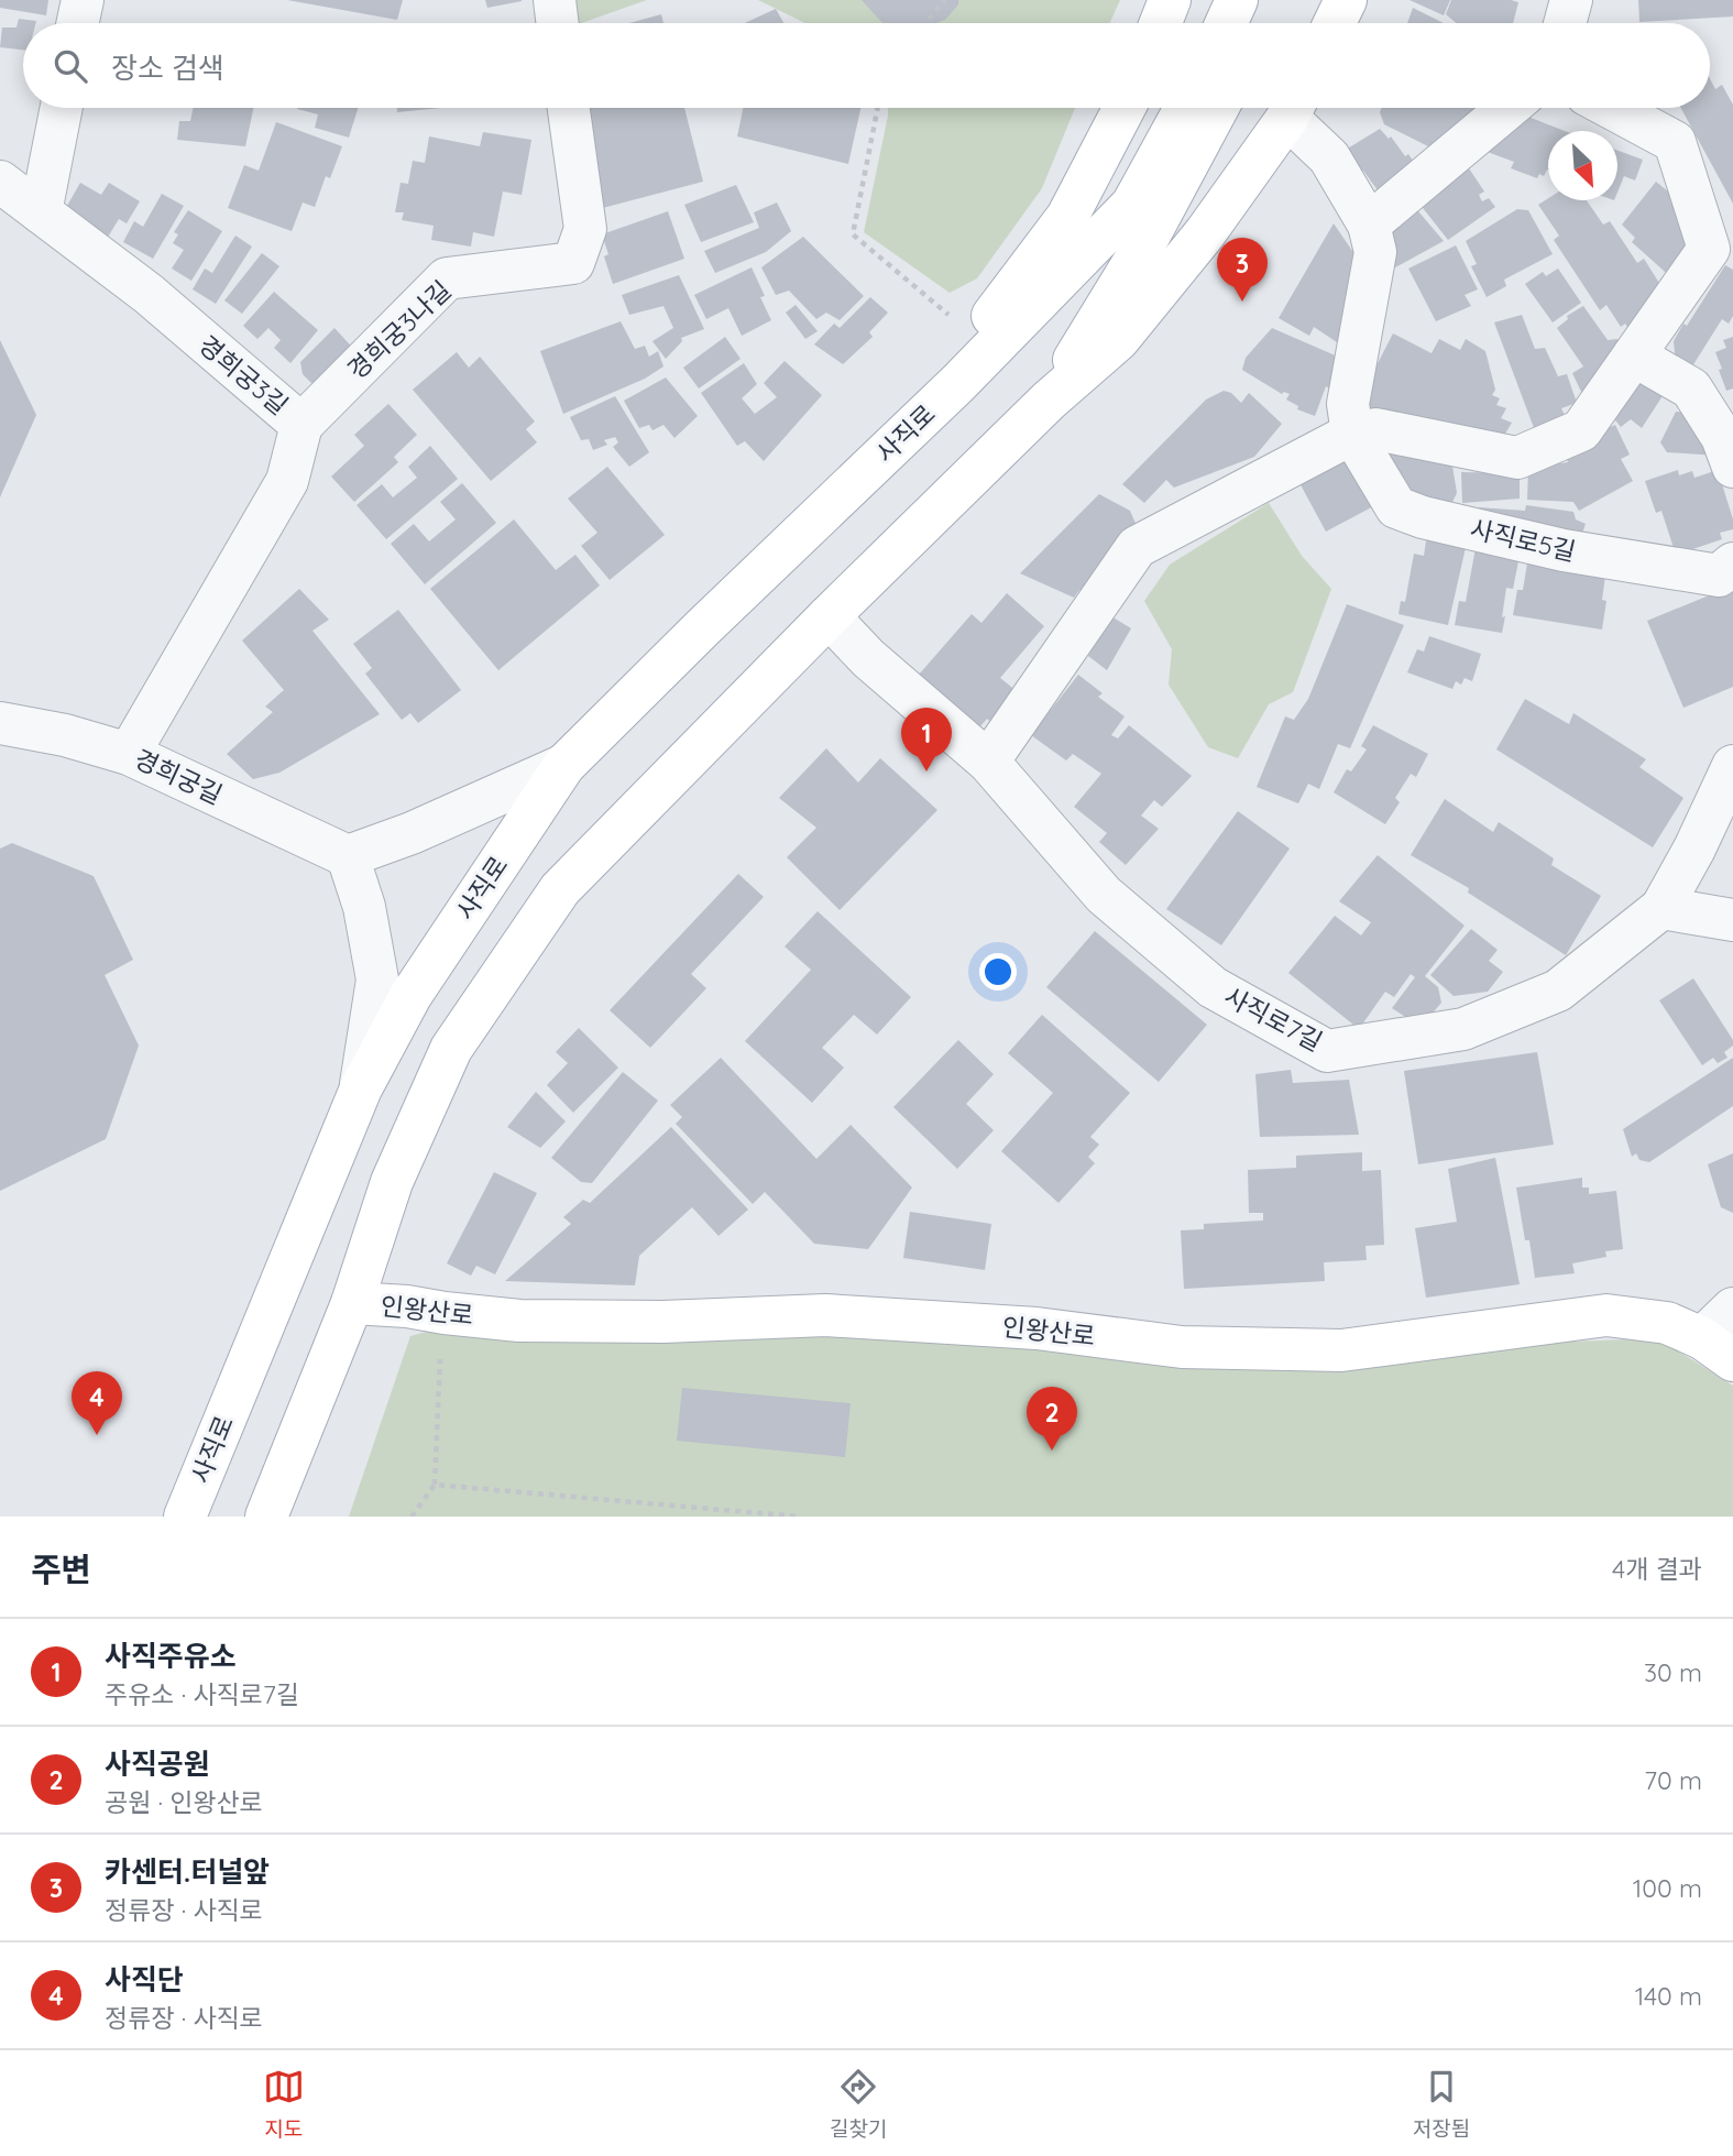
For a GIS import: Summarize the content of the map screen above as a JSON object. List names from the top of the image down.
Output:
{
  "streets": {
    "main road": ["사직로", "인왕산로"],
    "street": [
      "경희궁3나길",
      "경희궁3길",
      "사직로5길",
      "경희궁길",
      "사직로7길"
    ]
  },
  "crossings": [
    ["경희궁3나길", "경희궁3길"],
    ["경희궁3길", "경희궁길"]
  ],
  "north": "bottom right",
  "page": {
    "search": "장소 검색",
    "pins": [
      "3",
      "1",
      "4",
      "2"
    ],
    "heading": ["주변", "4개 결과"],
    "list": [
      {
        "mark": "1",
        "name": "사직주유소",
        "note": "주유소 · 사직로7길",
        "value": "30 m"
      },
      {
        "mark": "2",
        "name": "사직공원",
        "note": "공원 · 인왕산로",
        "value": "70 m"
      },
      {
        "mark": "3",
        "name": "카센터.터널앞",
        "note": "정류장 · 사직로",
        "value": "100 m"
      },
      {
        "mark": "4",
        "name": "사직단",
        "note": "정류장 · 사직로",
        "value": "140 m"
      }
    ],
    "nav": ["지도", "길찾기", "저장됨"]
  }
}
